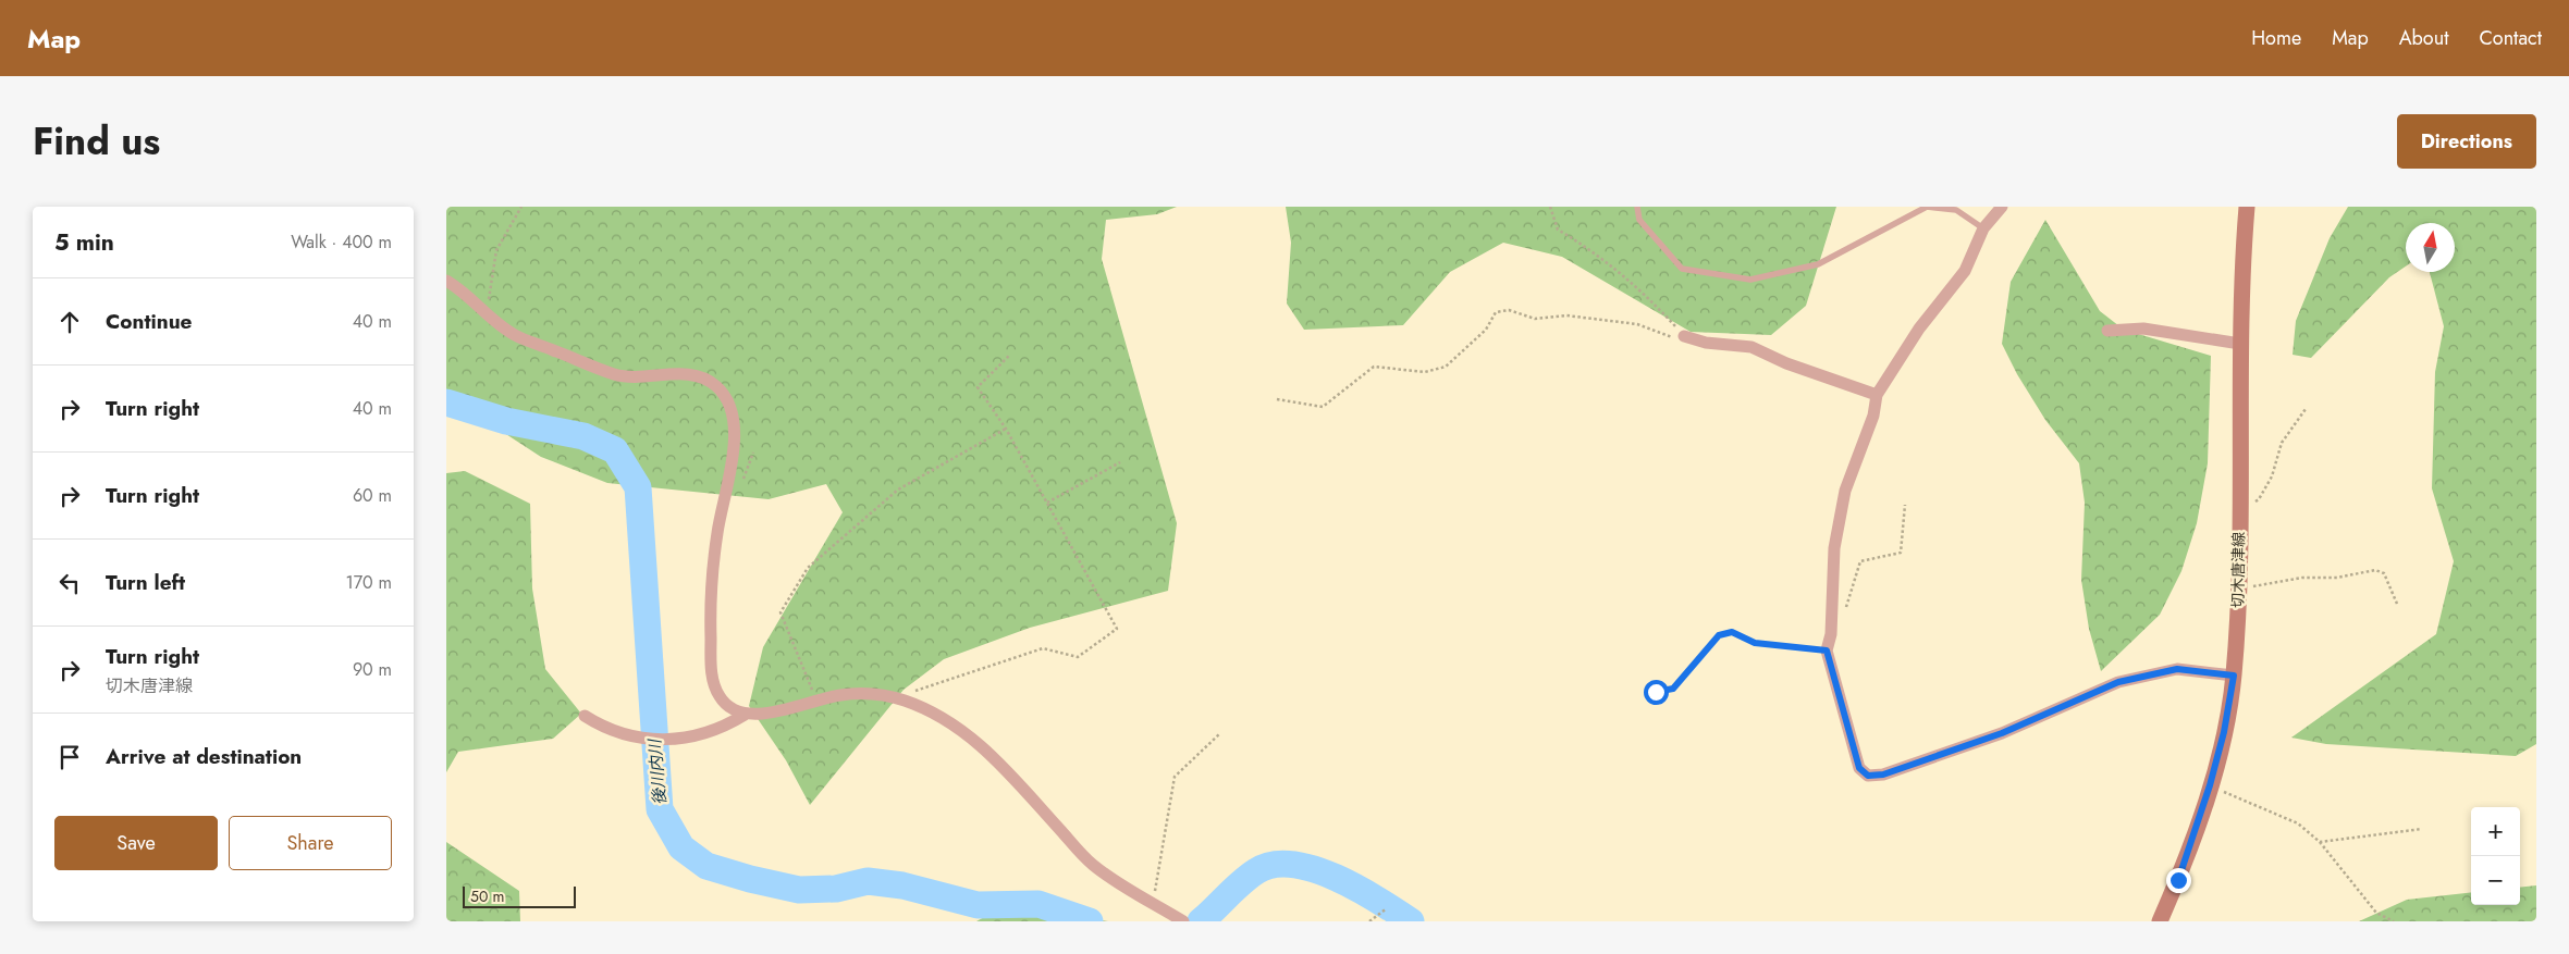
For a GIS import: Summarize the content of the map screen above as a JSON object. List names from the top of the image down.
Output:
{
  "streets": {
    "main road": ["切木唐津線"]
  },
  "water": ["後川内川"],
  "scale_bar": "50 m",
  "north": "top",
  "page": {
    "header": "Map",
    "nav": [
      "Home",
      "Map",
      "About",
      "Contact"
    ],
    "title": "Find us",
    "buttons": [
      "Directions",
      ["Save", "Share"]
    ],
    "heading": ["5 min", "Walk · 400 m"],
    "list": [
      ["Continue", "40 m"],
      ["Turn right", "40 m"],
      ["Turn right", "60 m"],
      ["Turn left", "170 m"],
      ["Turn right", "切木唐津線", "90 m"],
      "Arrive at destination"
    ],
    "map_buttons": ["+", "−"],
    "scale": "50 m"
  }
}
